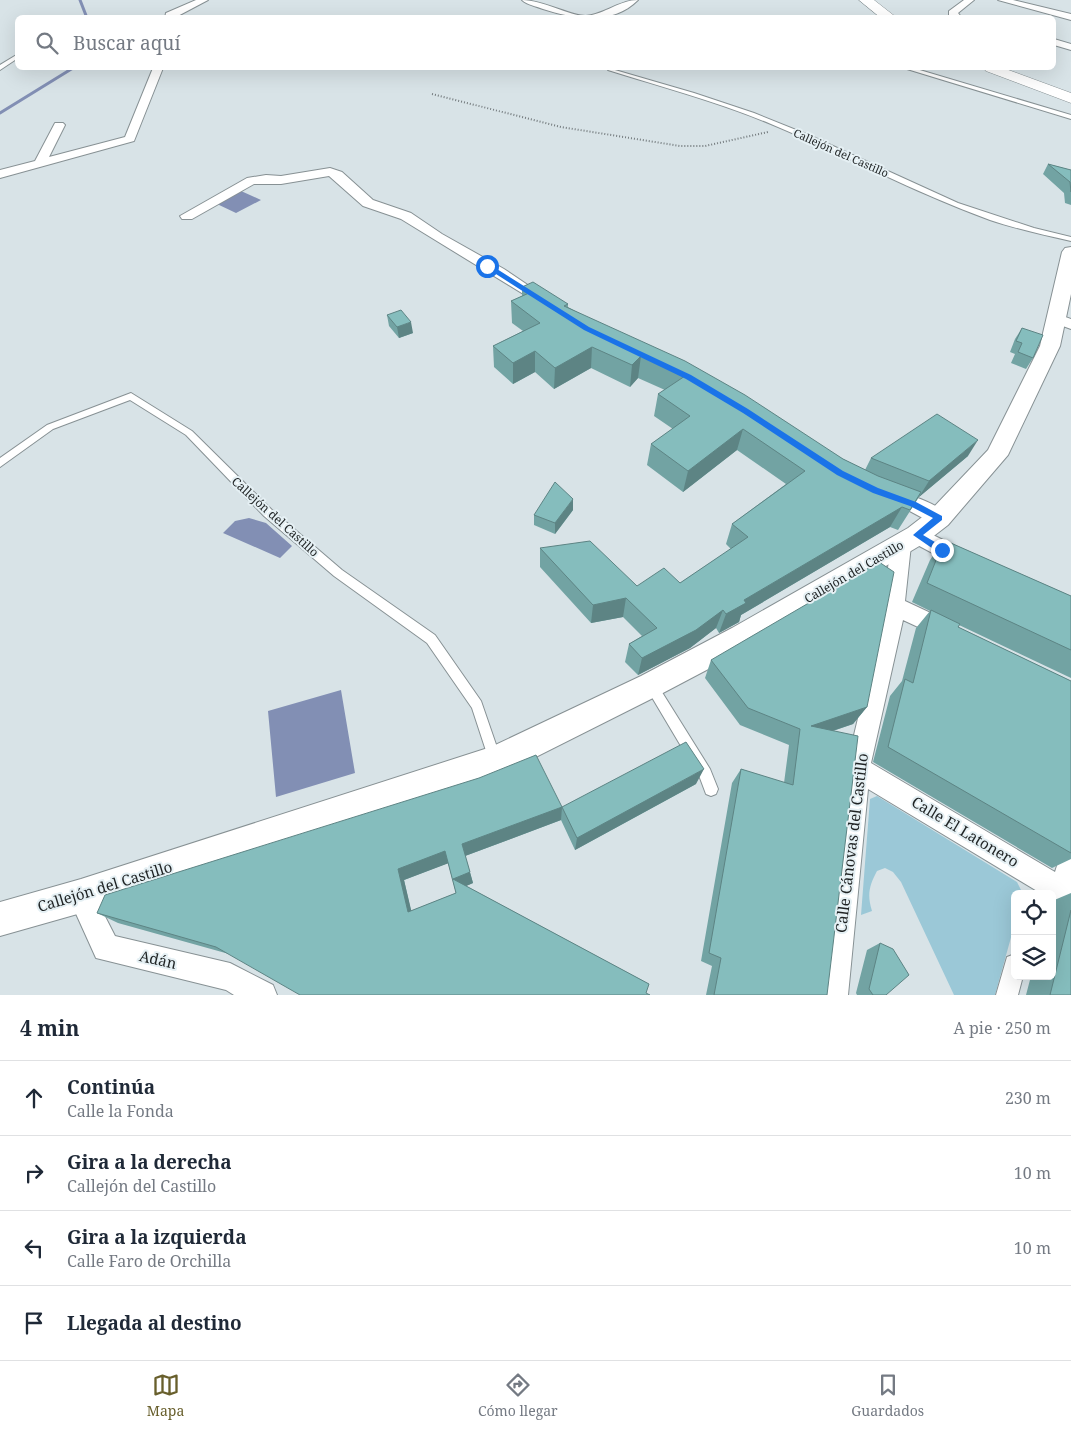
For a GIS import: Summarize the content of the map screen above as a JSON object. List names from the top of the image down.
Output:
{
  "streets": {
    "street": [
      "Callejón del Castillo",
      "Calle El Latonero",
      "Calle Cánovas del Castillo",
      "Adán"
    ]
  },
  "crossings": [
    ["Callejón del Castillo", "Calle Cánovas del Castillo"],
    ["Callejón del Castillo", "Adán"],
    ["Calle El Latonero", "Calle Cánovas del Castillo"]
  ],
  "page": {
    "search": "Buscar aquí",
    "heading": ["4 min", "A pie · 250 m"],
    "list": [
      ["Continúa", "Calle la Fonda", "230 m"],
      ["Gira a la derecha", "Callejón del Castillo", "10 m"],
      ["Gira a la izquierda", "Calle Faro de Orchilla", "10 m"],
      "Llegada al destino"
    ],
    "nav": ["Mapa", "Cómo llegar", "Guardados"]
  }
}
